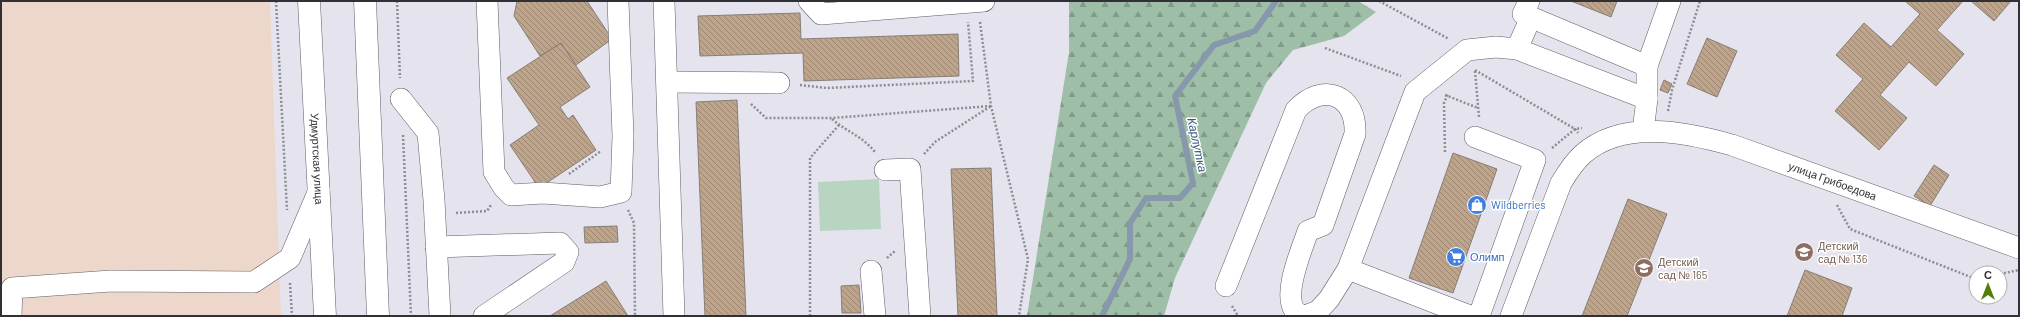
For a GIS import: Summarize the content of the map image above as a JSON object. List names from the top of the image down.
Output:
{
  "streets": {
    "main road": ["Удмуртская улица"],
    "street": ["улица Грибоедова"]
  },
  "water": ["Карлутка"],
  "places": {
    "shop": ["Wildberries"],
    "school or university": ["Детский сад № 136", "Детский сад № 165"],
    "supermarket": ["Олимп"]
  },
  "north": "top"
}
